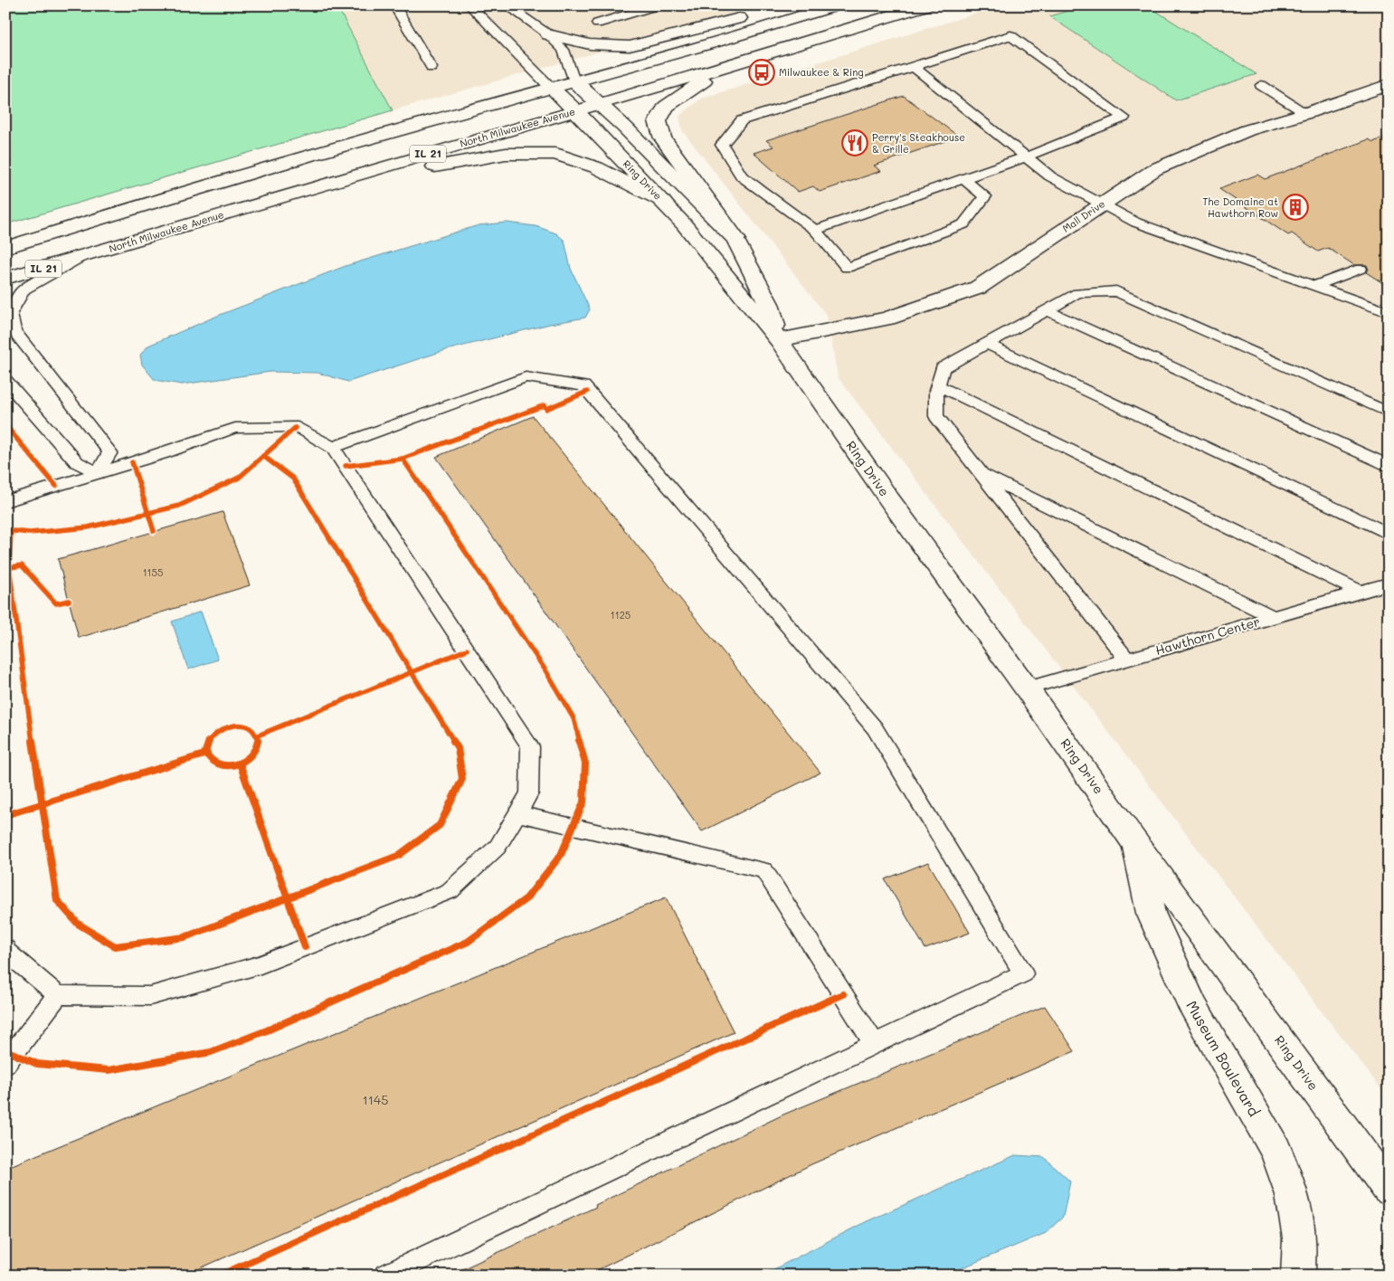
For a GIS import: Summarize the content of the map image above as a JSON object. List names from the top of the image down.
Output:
{
  "streets": {
    "main road": [
      "North Milwaukee Avenue",
      "IL 21",
      "Ring Drive",
      "Mall Drive",
      "Museum Boulevard"
    ],
    "lane": ["Hawthorn Center"]
  },
  "crossings": [
    ["North Milwaukee Avenue", "Ring Drive"],
    ["IL 21", "Ring Drive"],
    ["Ring Drive", "Mall Drive"],
    ["Ring Drive", "Hawthorn Center"],
    ["Ring Drive", "Museum Boulevard"]
  ],
  "places": {
    "bus stop": ["Milwaukee & Ring"],
    "restaurant": ["Perry's Steakhouse & Grille"],
    "building": ["The Domaine at Hawthorn Row"]
  },
  "house_numbers": ["1155", "1125", "1145"]
}
